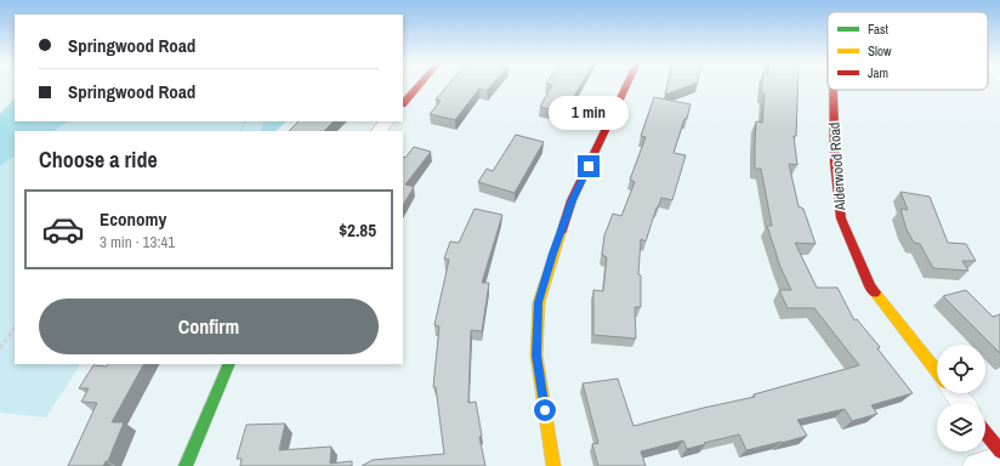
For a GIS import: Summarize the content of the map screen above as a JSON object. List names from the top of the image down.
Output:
{
  "streets": {
    "street": ["Alderwood Road"]
  },
  "legend": ["Fast", "Slow", "Jam"],
  "page": {
    "banner": ["Springwood Road", "Springwood Road"],
    "bubble": "1 min",
    "heading": "Choose a ride",
    "list": [
      {
        "name": "Economy",
        "note": "3 min · 13:41",
        "value": "$2.85"
      }
    ],
    "buttons": "Confirm"
  }
}
